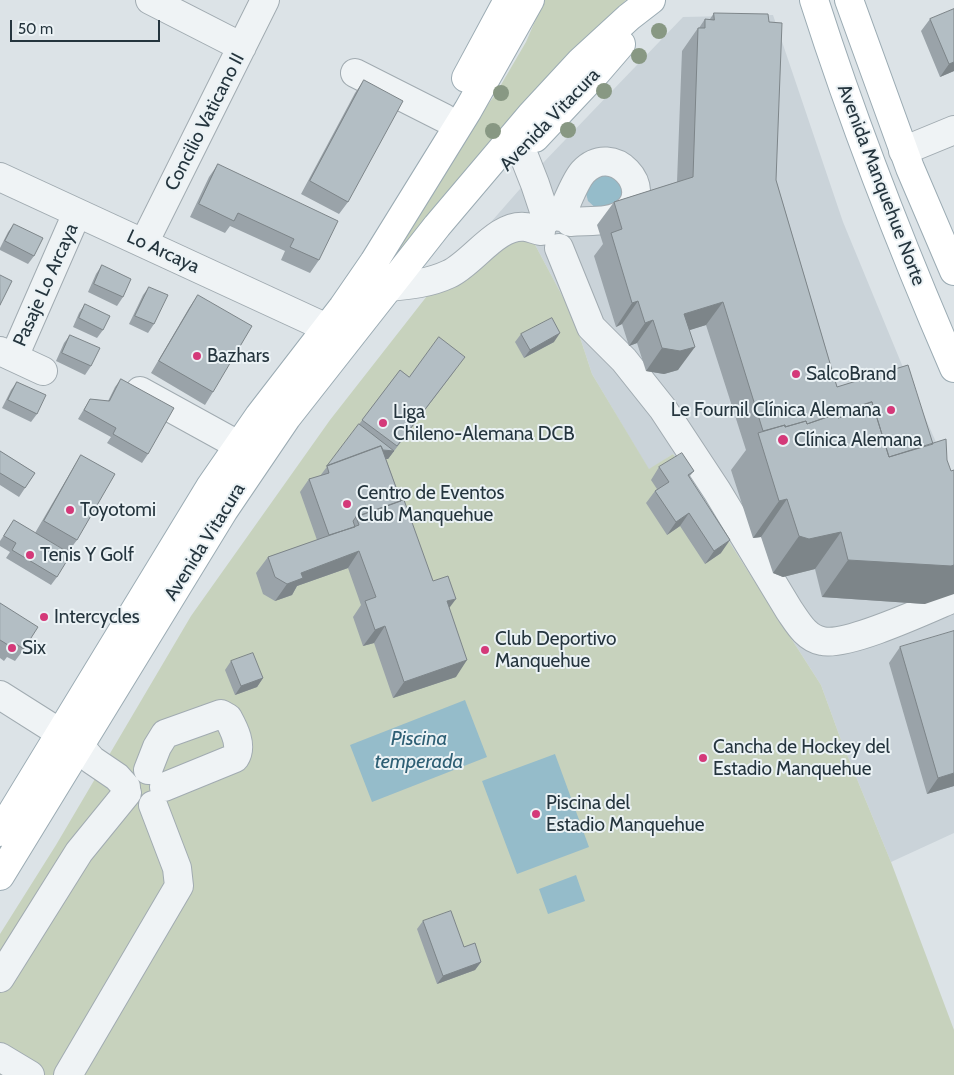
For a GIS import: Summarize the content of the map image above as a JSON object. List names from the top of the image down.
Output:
{
  "streets": {
    "main road": ["Avenida Vitacura", "Avenida Manquehue Norte"],
    "street": ["Concilio Vaticano II", "Lo Arcaya", "Pasaje Lo Arcaya"]
  },
  "crossings": [
    ["Avenida Vitacura", "Lo Arcaya"],
    ["Concilio Vaticano II", "Lo Arcaya"],
    ["Lo Arcaya", "Pasaje Lo Arcaya"]
  ],
  "water": ["Piscina temperada"],
  "places": [
    "Bazhars",
    "SalcoBrand",
    "Le Fournil Clínica Alemana",
    "Liga Chileno-Alemana DCB",
    "Clínica Alemana",
    "Centro de Eventos Club Manquehue",
    "Toyotomi",
    "Tenis Y Golf",
    "Intercycles",
    "Six",
    "Club Deportivo Manquehue",
    "Cancha de Hockey del Estadio Manquehue",
    "Piscina del Estadio Manquehue"
  ],
  "scale_bar": "50 m"
}
